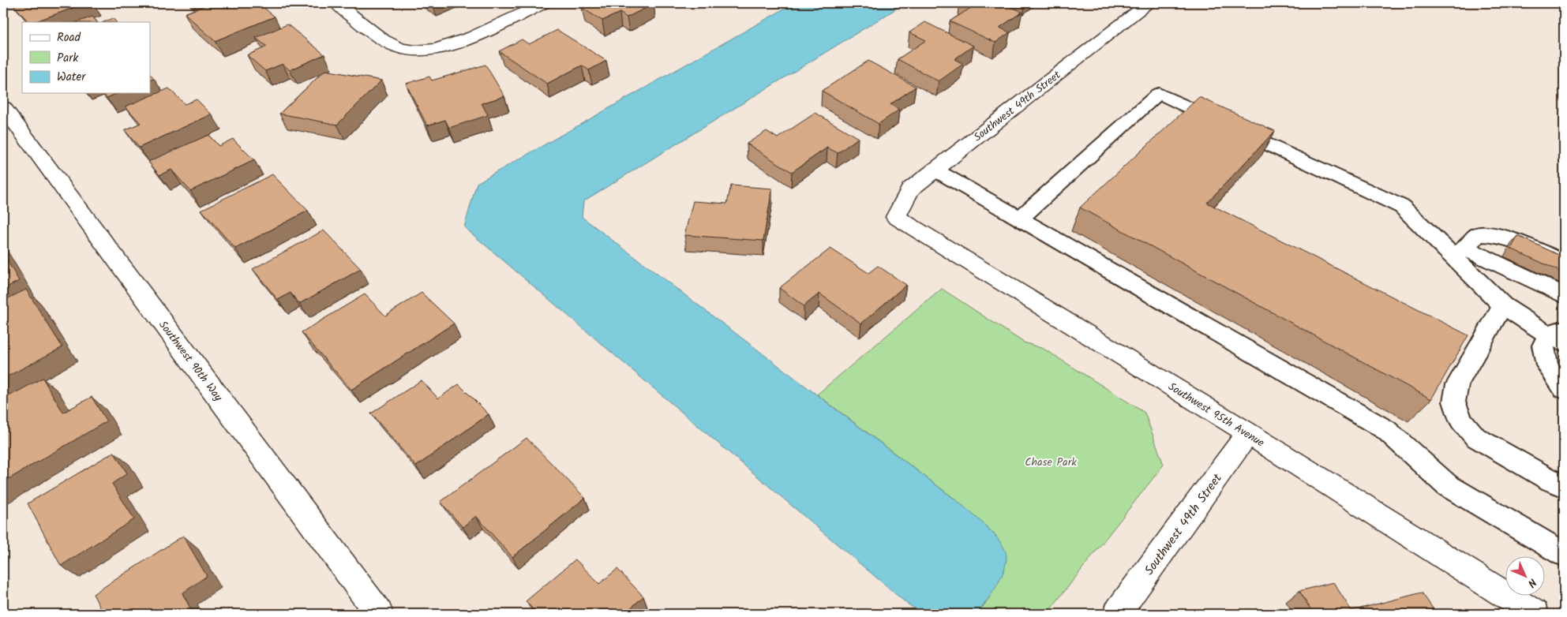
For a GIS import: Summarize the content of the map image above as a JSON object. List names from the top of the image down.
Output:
{
  "streets": {
    "street": ["Southwest 49th Street", "Southwest 90th Way", "Southwest 95th Avenue"]
  },
  "crossings": [
    ["Southwest 49th Street", "Southwest 95th Avenue"]
  ],
  "parks": ["Chase Park"],
  "legend": ["Road", "Park", "Water"],
  "north": "bottom right"
}
